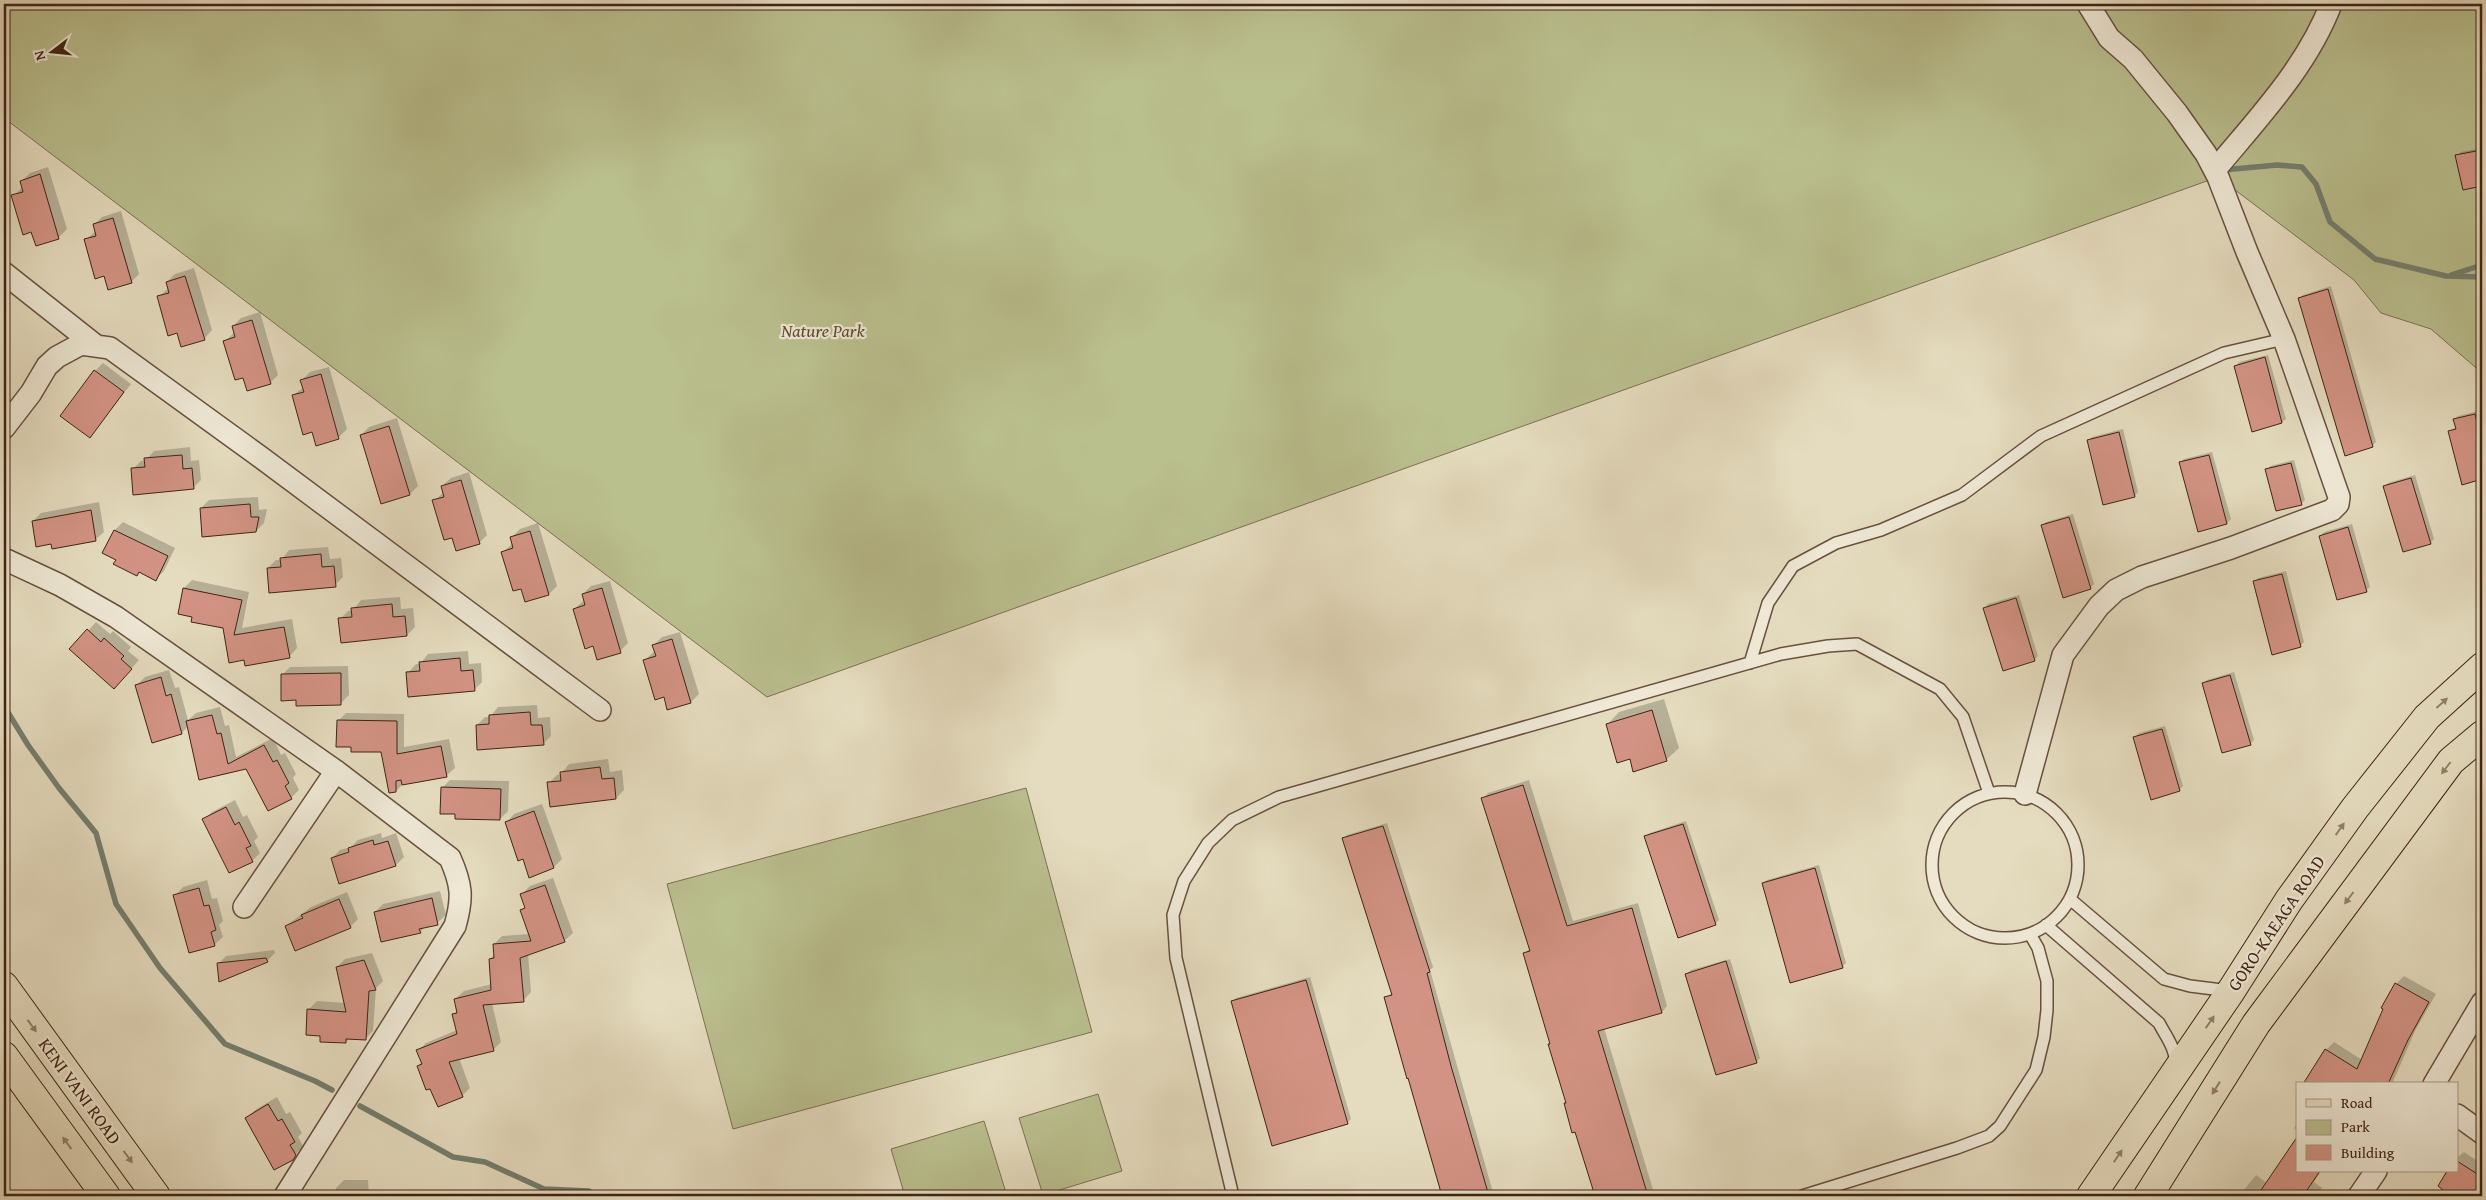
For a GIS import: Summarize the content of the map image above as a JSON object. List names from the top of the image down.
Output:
{
  "streets": {
    "main road": ["GORO-KAEAGA ROAD", "KENI VANI ROAD"]
  },
  "parks": ["Nature Park"],
  "legend": ["Road", "Park", "Building"],
  "north": "left"
}
